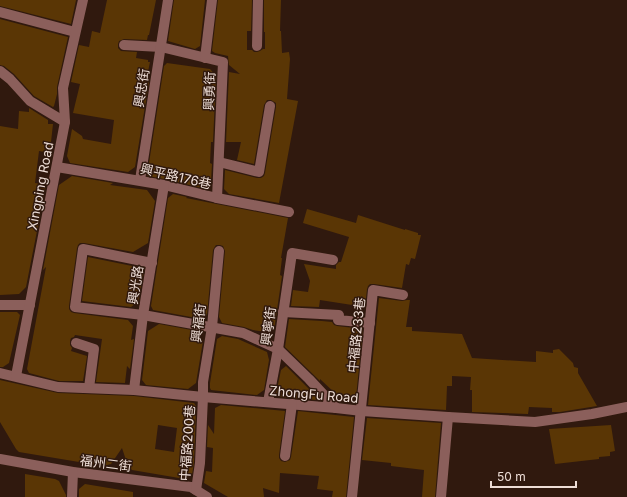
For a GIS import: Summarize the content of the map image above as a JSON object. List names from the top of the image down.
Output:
{
  "streets": {
    "street": [
      "興忠街",
      "興勇街",
      "興平路176巷",
      "Xingping Road",
      "興光路",
      "興福街",
      "興寧街",
      "中福路233巷",
      "ZhongFu Road",
      "中福路200巷",
      "福州二街"
    ]
  },
  "crossings": [
    ["興忠街", "興平路176巷"],
    ["興勇街", "興平路176巷"],
    ["興平路176巷", "Xingping Road"],
    ["興平路176巷", "興光路"],
    ["Xingping Road", "ZhongFu Road"],
    ["興光路", "ZhongFu Road"],
    ["興福街", "ZhongFu Road"],
    ["興福街", "中福路200巷"],
    ["興寧街", "ZhongFu Road"],
    ["中福路233巷", "ZhongFu Road"],
    ["ZhongFu Road", "中福路200巷"],
    ["中福路200巷", "福州二街"]
  ],
  "scale_bar": "50 m"
}
